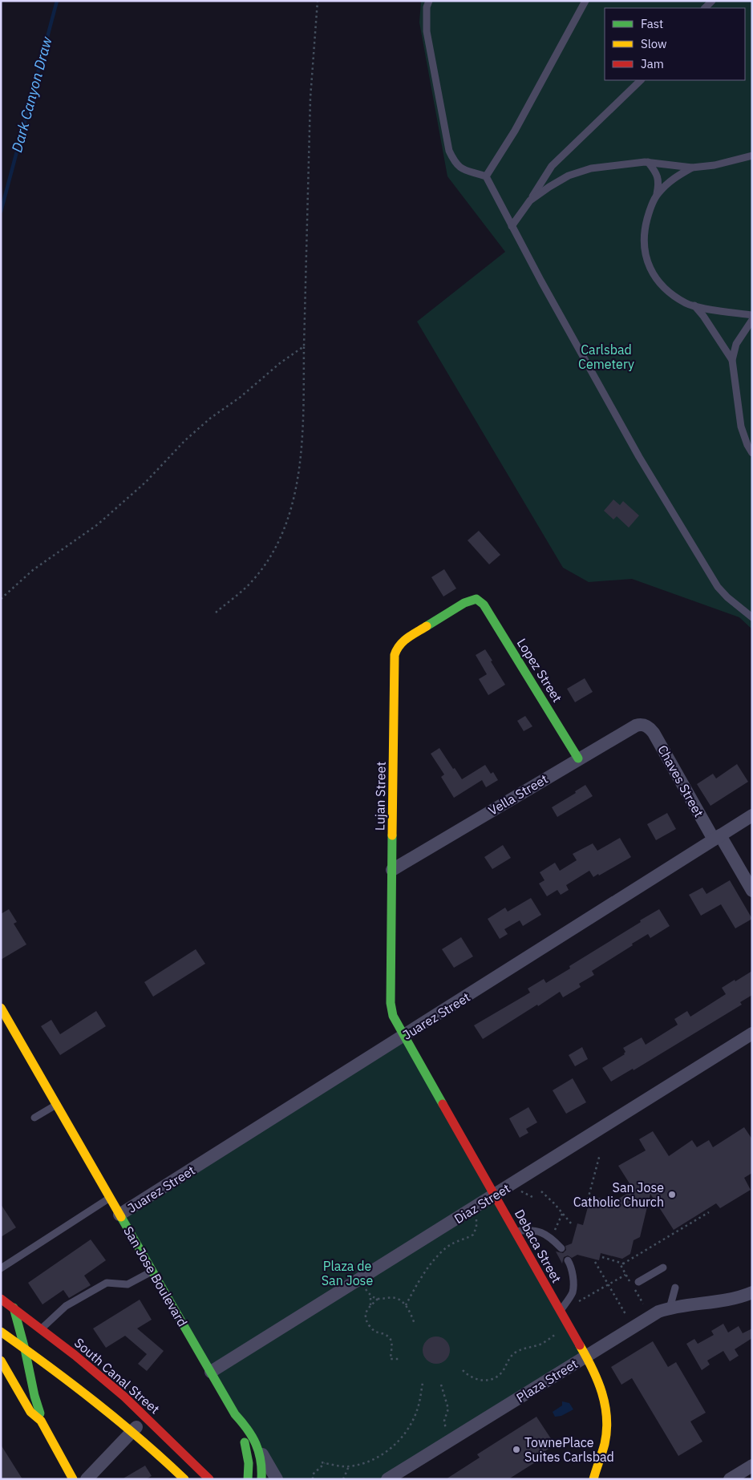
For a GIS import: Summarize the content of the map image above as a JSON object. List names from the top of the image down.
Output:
{
  "streets": {
    "main road": [
      "Lopez Street",
      "Lujan Street",
      "Debaca Street",
      "San Jose Boulevard",
      "South Canal Street"
    ],
    "street": [
      "Chaves Street",
      "Vella Street",
      "Juarez Street",
      "Diaz Street",
      "Plaza Street"
    ]
  },
  "crossings": [
    ["Lopez Street", "Vella Street"],
    ["Lopez Street", "Lujan Street"],
    ["Chaves Street", "Vella Street"],
    ["Chaves Street", "Juarez Street"],
    ["Vella Street", "Lujan Street"],
    ["Lujan Street", "Juarez Street"],
    ["Lujan Street", "Debaca Street"],
    ["Juarez Street", "Debaca Street"],
    ["Juarez Street", "San Jose Boulevard"],
    ["Diaz Street", "Debaca Street"],
    ["Diaz Street", "San Jose Boulevard"],
    ["Debaca Street", "Plaza Street"]
  ],
  "water": ["Dark Canyon Draw"],
  "parks": ["Carlsbad Cemetery", "Plaza de San Jose"],
  "places": ["San Jose Catholic Church", "TownePlace Suites Carlsbad"],
  "legend": ["Fast", "Slow", "Jam"]
}
